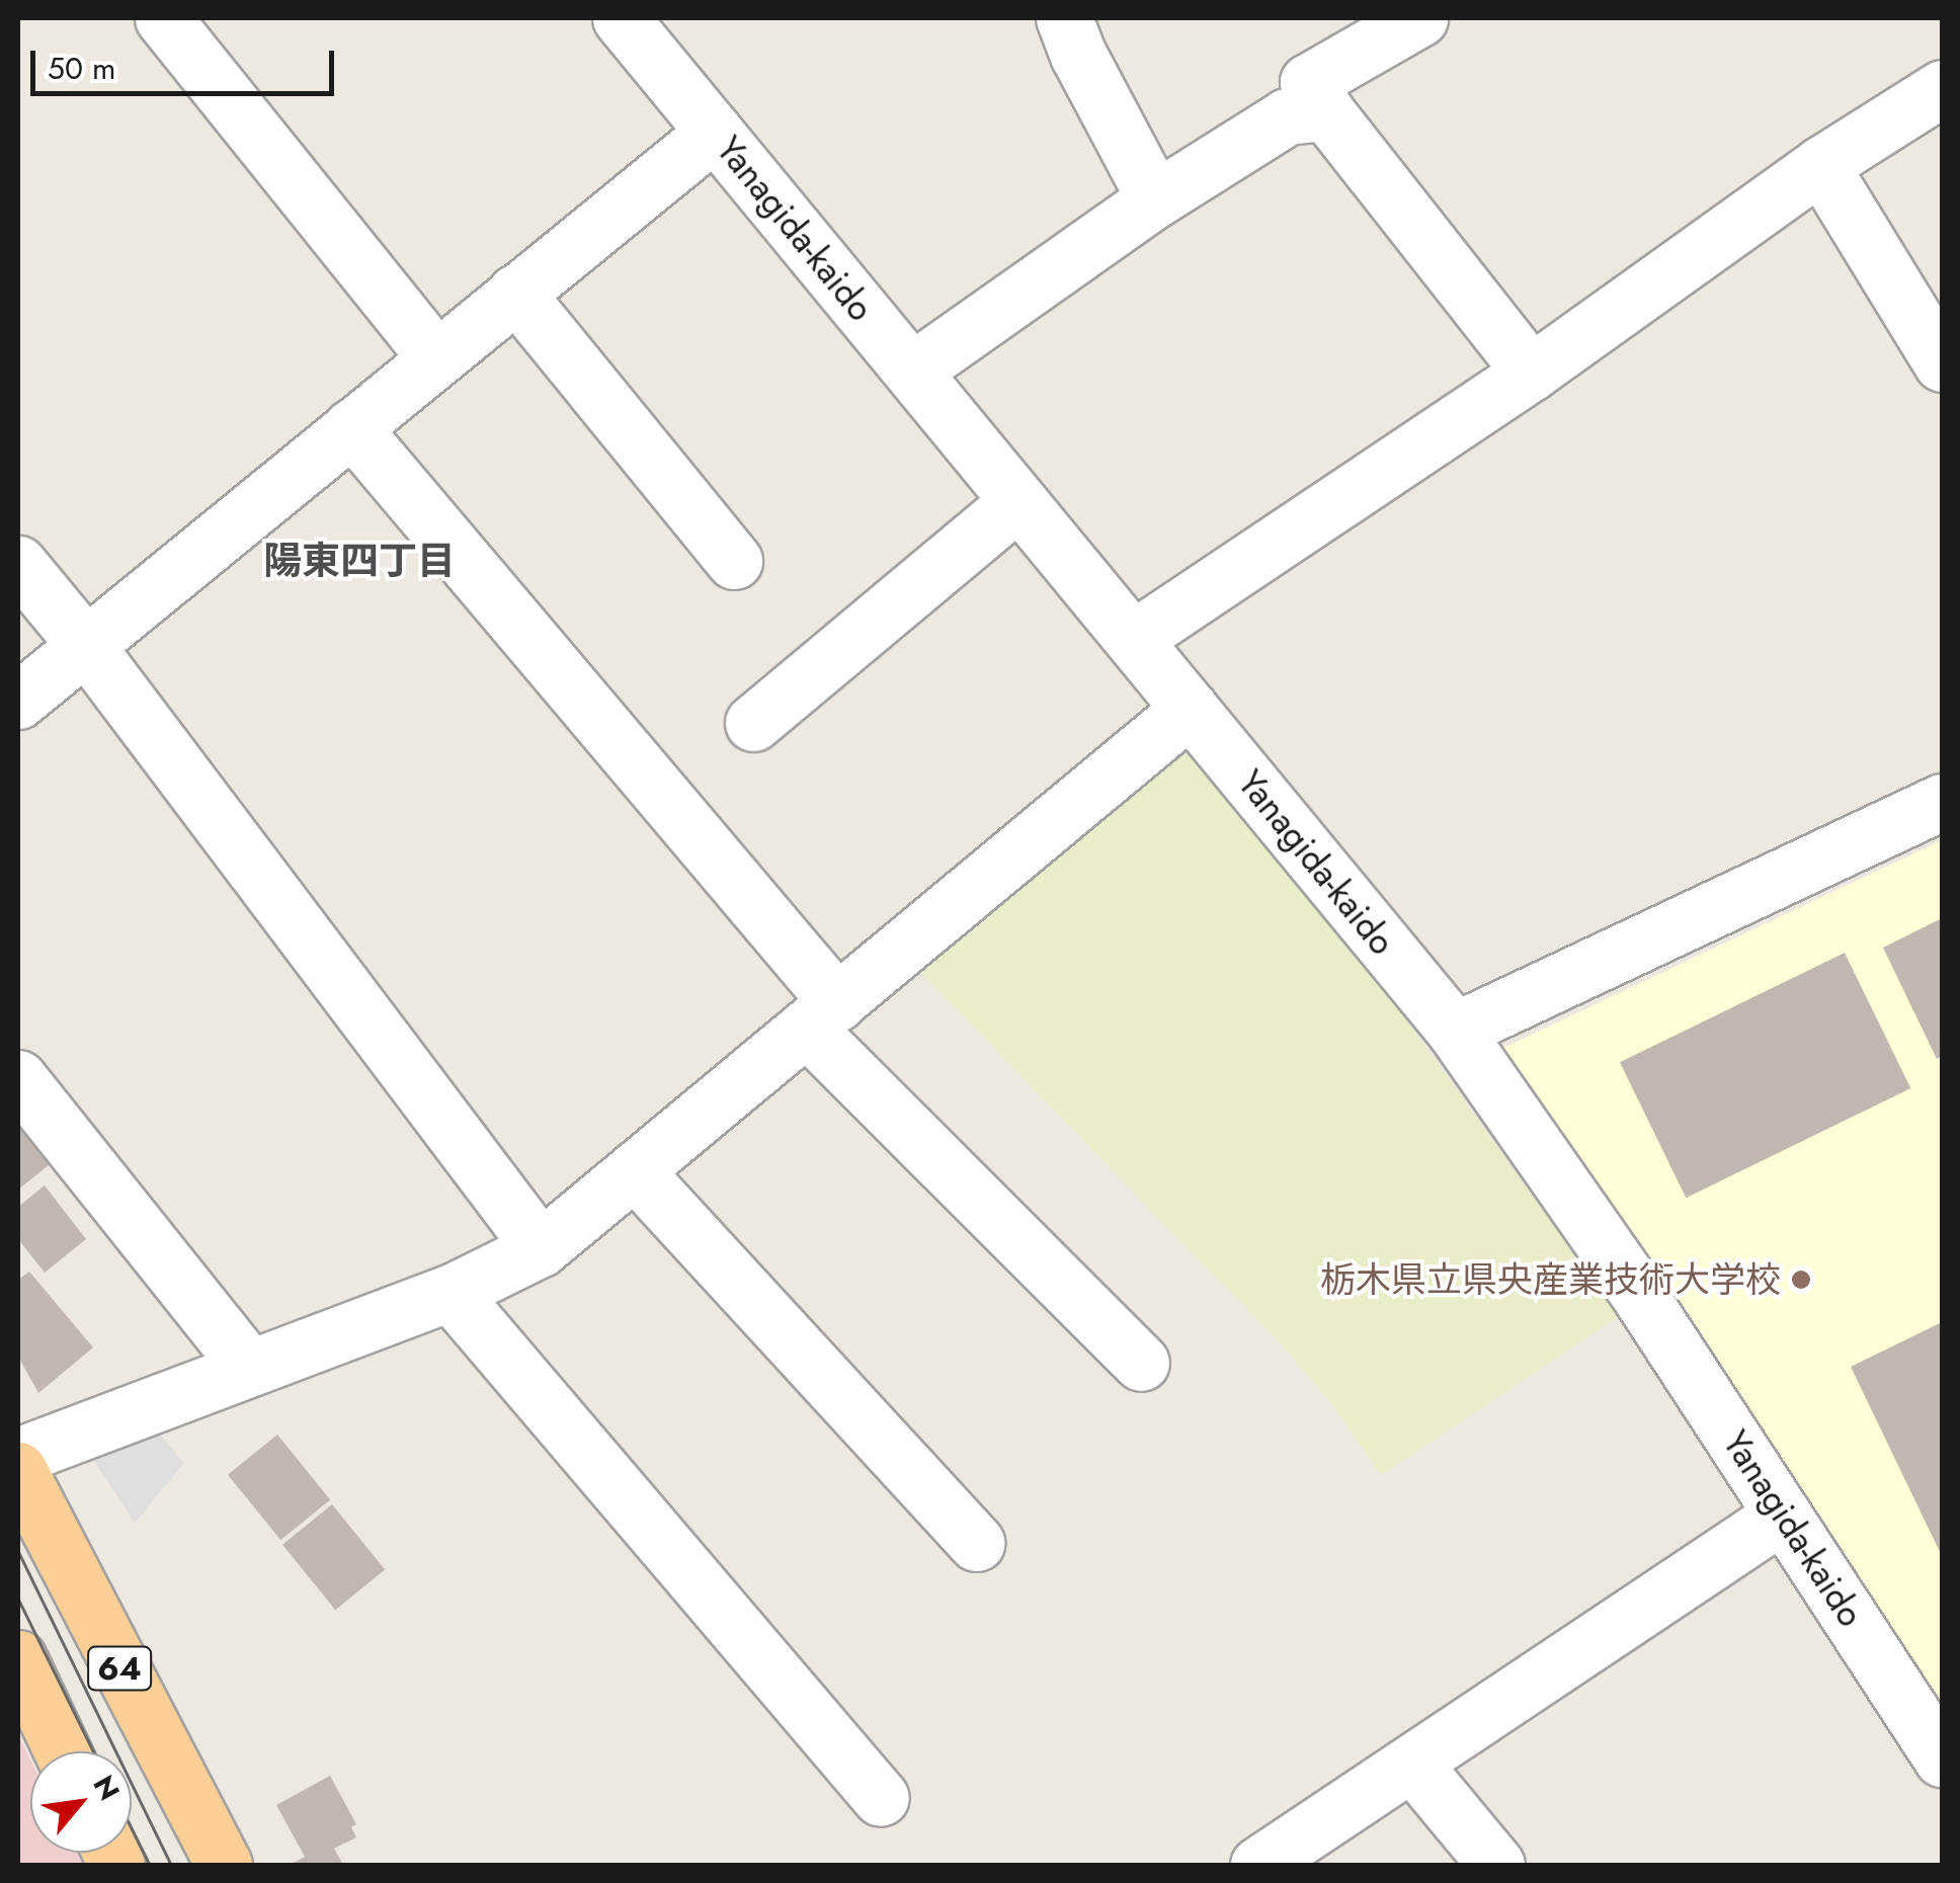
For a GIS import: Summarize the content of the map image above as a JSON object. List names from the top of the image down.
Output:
{
  "streets": {
    "main road": ["64"],
    "street": ["Yanagida-kaido"]
  },
  "districts": ["陽東四丁目"],
  "places": ["栃木県立県央産業技術大学校"],
  "scale_bar": "50 m",
  "north": "top right"
}
